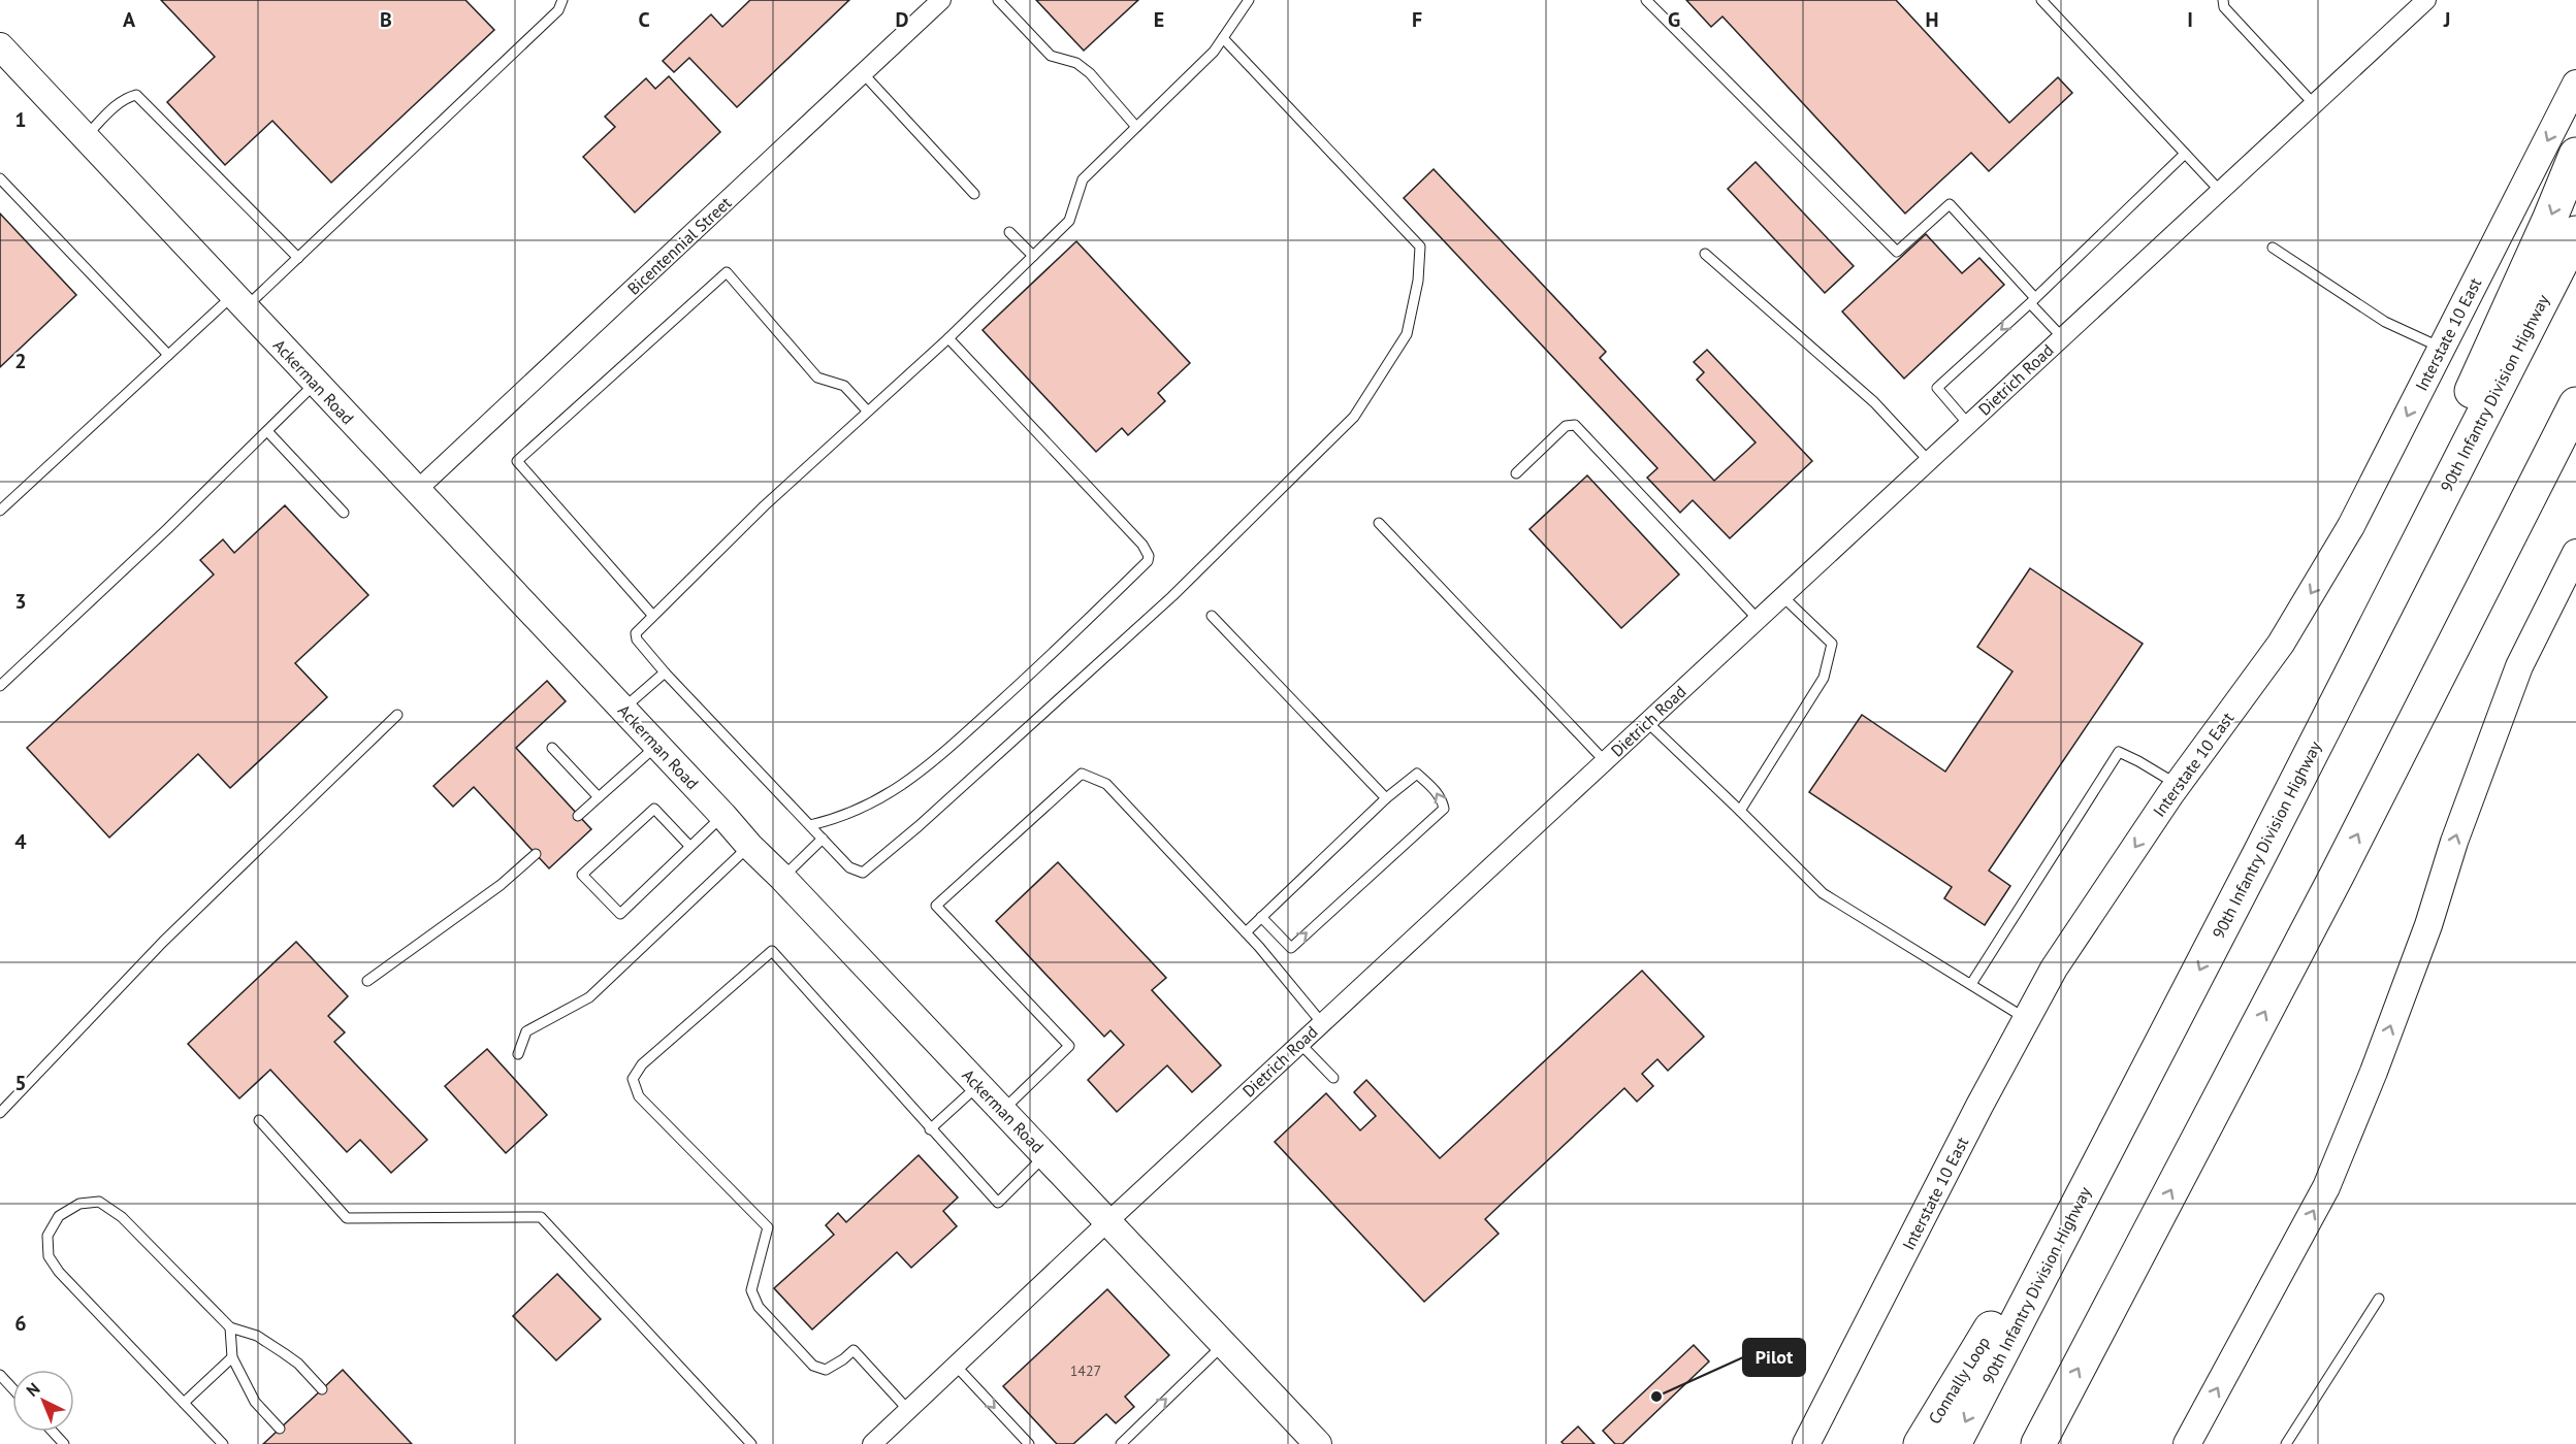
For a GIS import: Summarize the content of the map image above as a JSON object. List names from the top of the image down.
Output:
{
  "streets": {
    "highway": ["90th Infantry Division Highway", "Connally Loop"],
    "main road": ["Interstate 10 East", "Ackerman Road"],
    "street": ["Bicentennial Street", "Dietrich Road"]
  },
  "crossings": [
    ["Bicentennial Street", "Ackerman Road"],
    ["Dietrich Road", "Ackerman Road"],
    ["90th Infantry Division Highway", "Connally Loop"]
  ],
  "one_way": ["Interstate 10 East"],
  "places": ["Pilot"],
  "house_numbers": ["1427"],
  "north": "top left",
  "grid": {
    "columns": [
      "A",
      "B",
      "C",
      "D",
      "E",
      "F",
      "G",
      "H",
      "I",
      "J"
    ],
    "rows": [
      "1",
      "2",
      "3",
      "4",
      "5",
      "6"
    ]
  }
}
